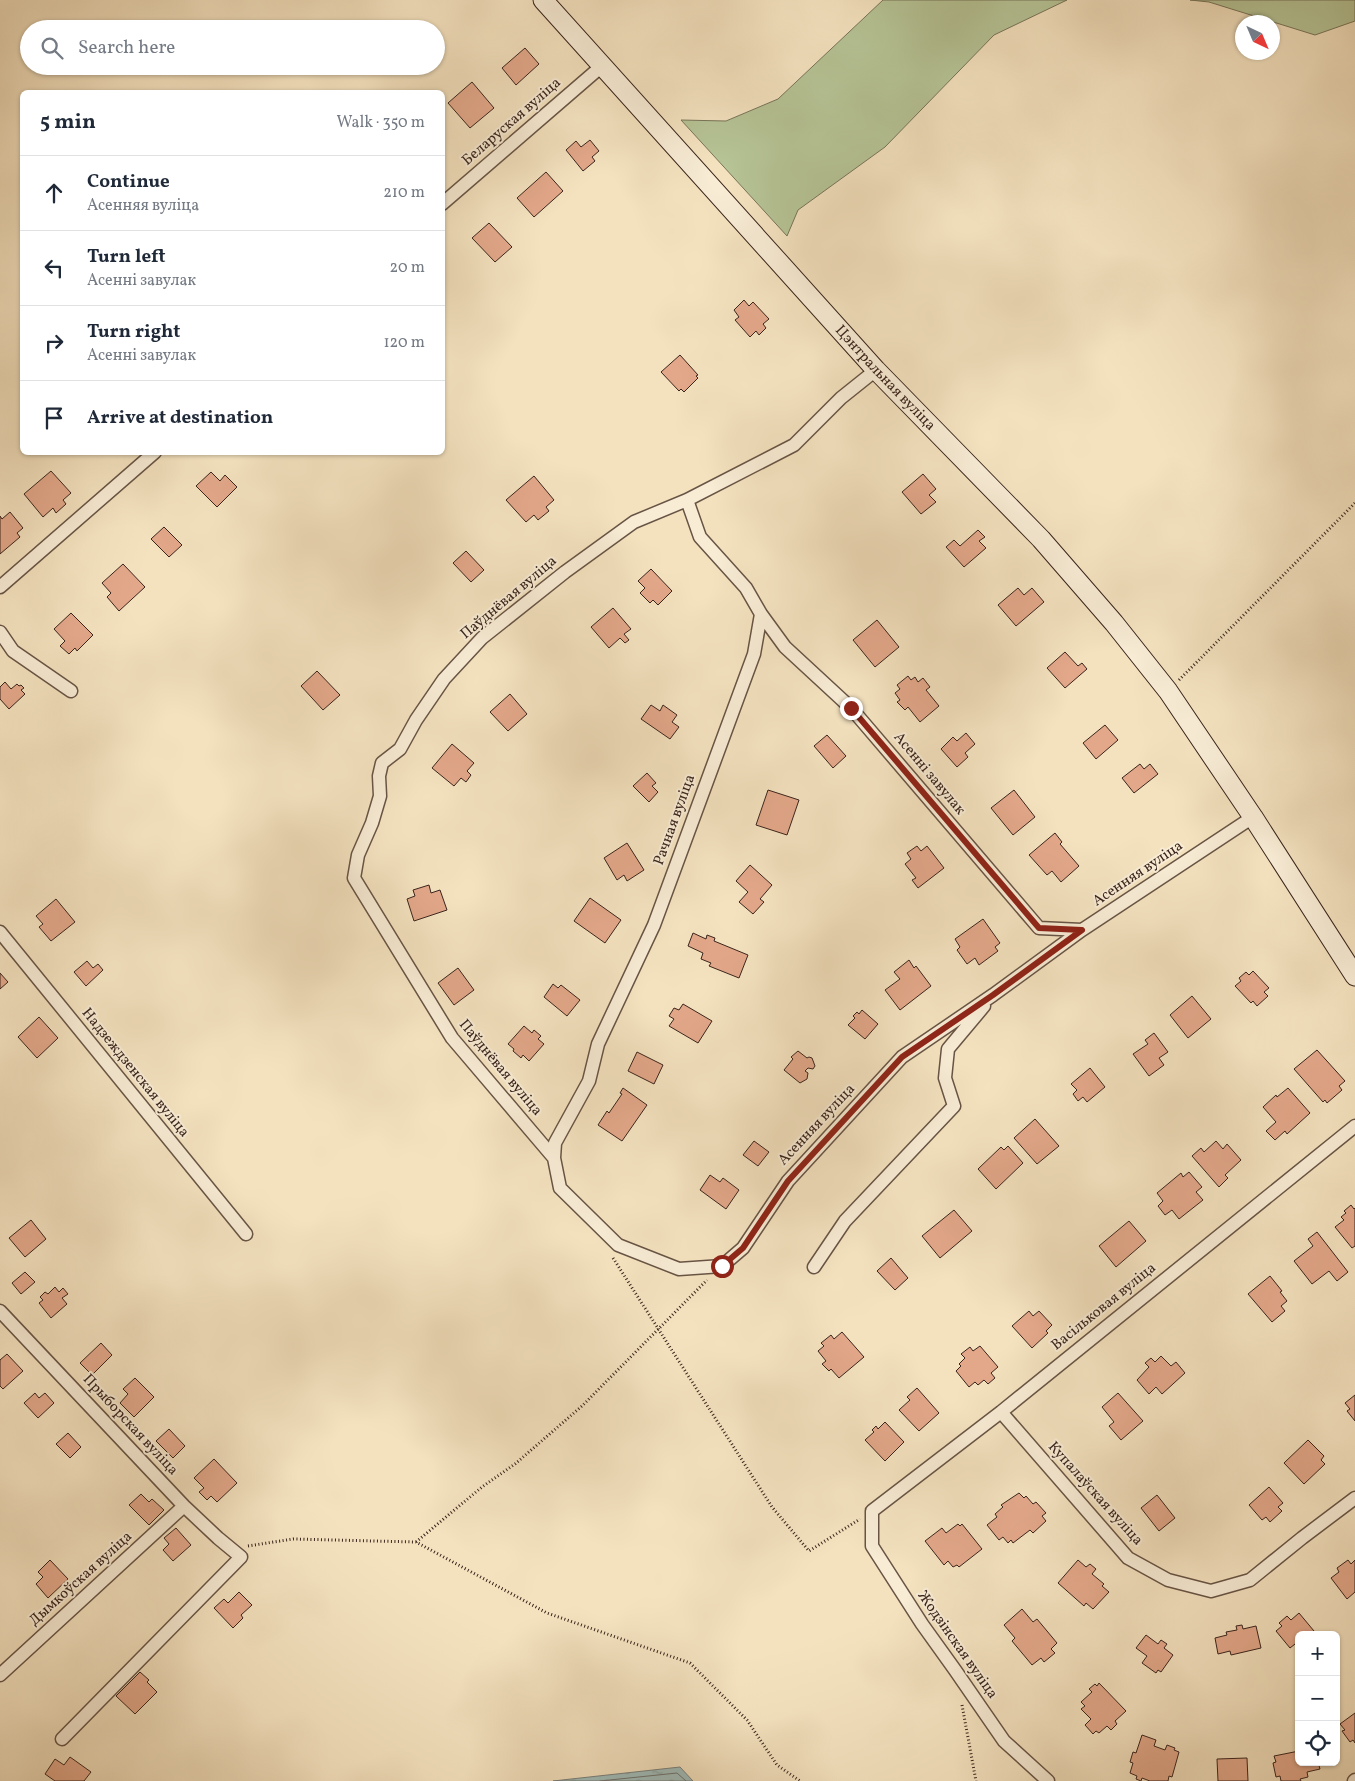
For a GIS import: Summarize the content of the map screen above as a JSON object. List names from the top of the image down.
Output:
{
  "streets": {
    "street": [
      "Беларуская вуліца",
      "Цэнтральная вуліца",
      "Паўднёвая вуліца",
      "Асенні завулак",
      "Рачная вуліца",
      "Асенняя вуліца",
      "Надзеждзенская вуліца",
      "Васільковая вуліца",
      "Прыборская вуліца",
      "Купалаўская вуліца",
      "Дымкоўская вуліца",
      "Жодзінская вуліца"
    ]
  },
  "crossings": [
    ["Беларуская вуліца", "Цэнтральная вуліца"],
    ["Цэнтральная вуліца", "Паўднёвая вуліца"],
    ["Цэнтральная вуліца", "Асенняя вуліца"],
    ["Паўднёвая вуліца", "Рачная вуліца"],
    ["Асенні завулак", "Рачная вуліца"],
    ["Асенні завулак", "Асенняя вуліца"],
    ["Васільковая вуліца", "Купалаўская вуліца"],
    ["Васільковая вуліца", "Жодзінская вуліца"],
    ["Прыборская вуліца", "Дымкоўская вуліца"]
  ],
  "north": "bottom right",
  "page": {
    "search": "Search here",
    "heading": ["5 min", "Walk · 350 m"],
    "list": [
      ["Continue", "Асенняя вуліца", "210 m"],
      ["Turn left", "Асенні завулак", "20 m"],
      ["Turn right", "Асенні завулак", "120 m"],
      "Arrive at destination"
    ],
    "map_buttons": ["+", "−"]
  }
}
